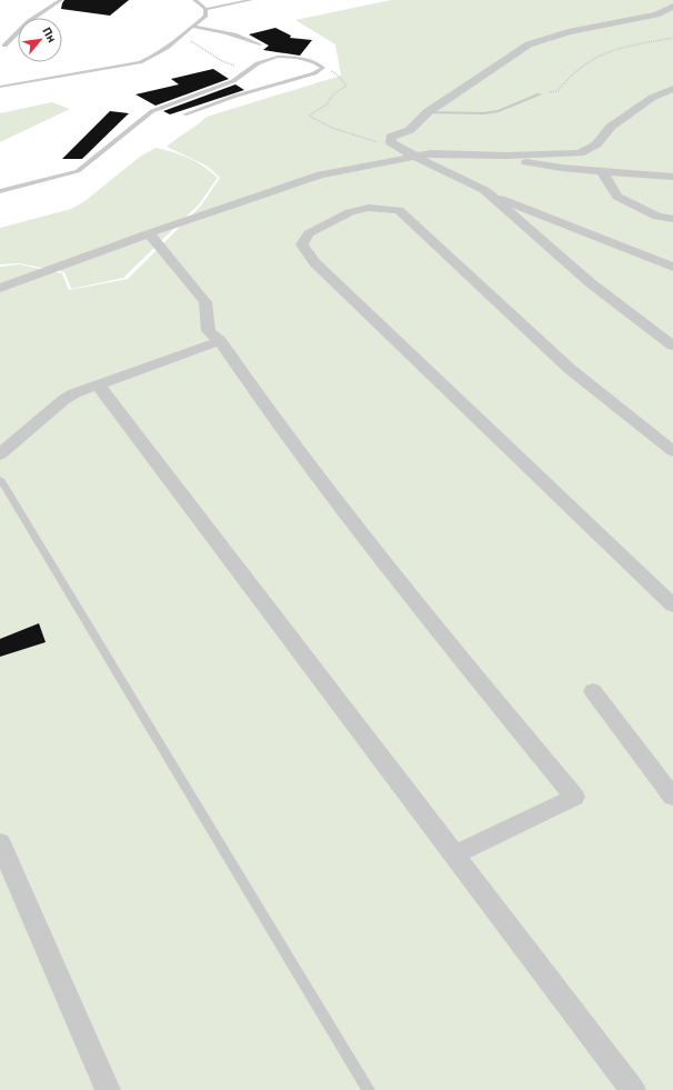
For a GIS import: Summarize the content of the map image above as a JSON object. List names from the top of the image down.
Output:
{
  "north": "top right"
}
